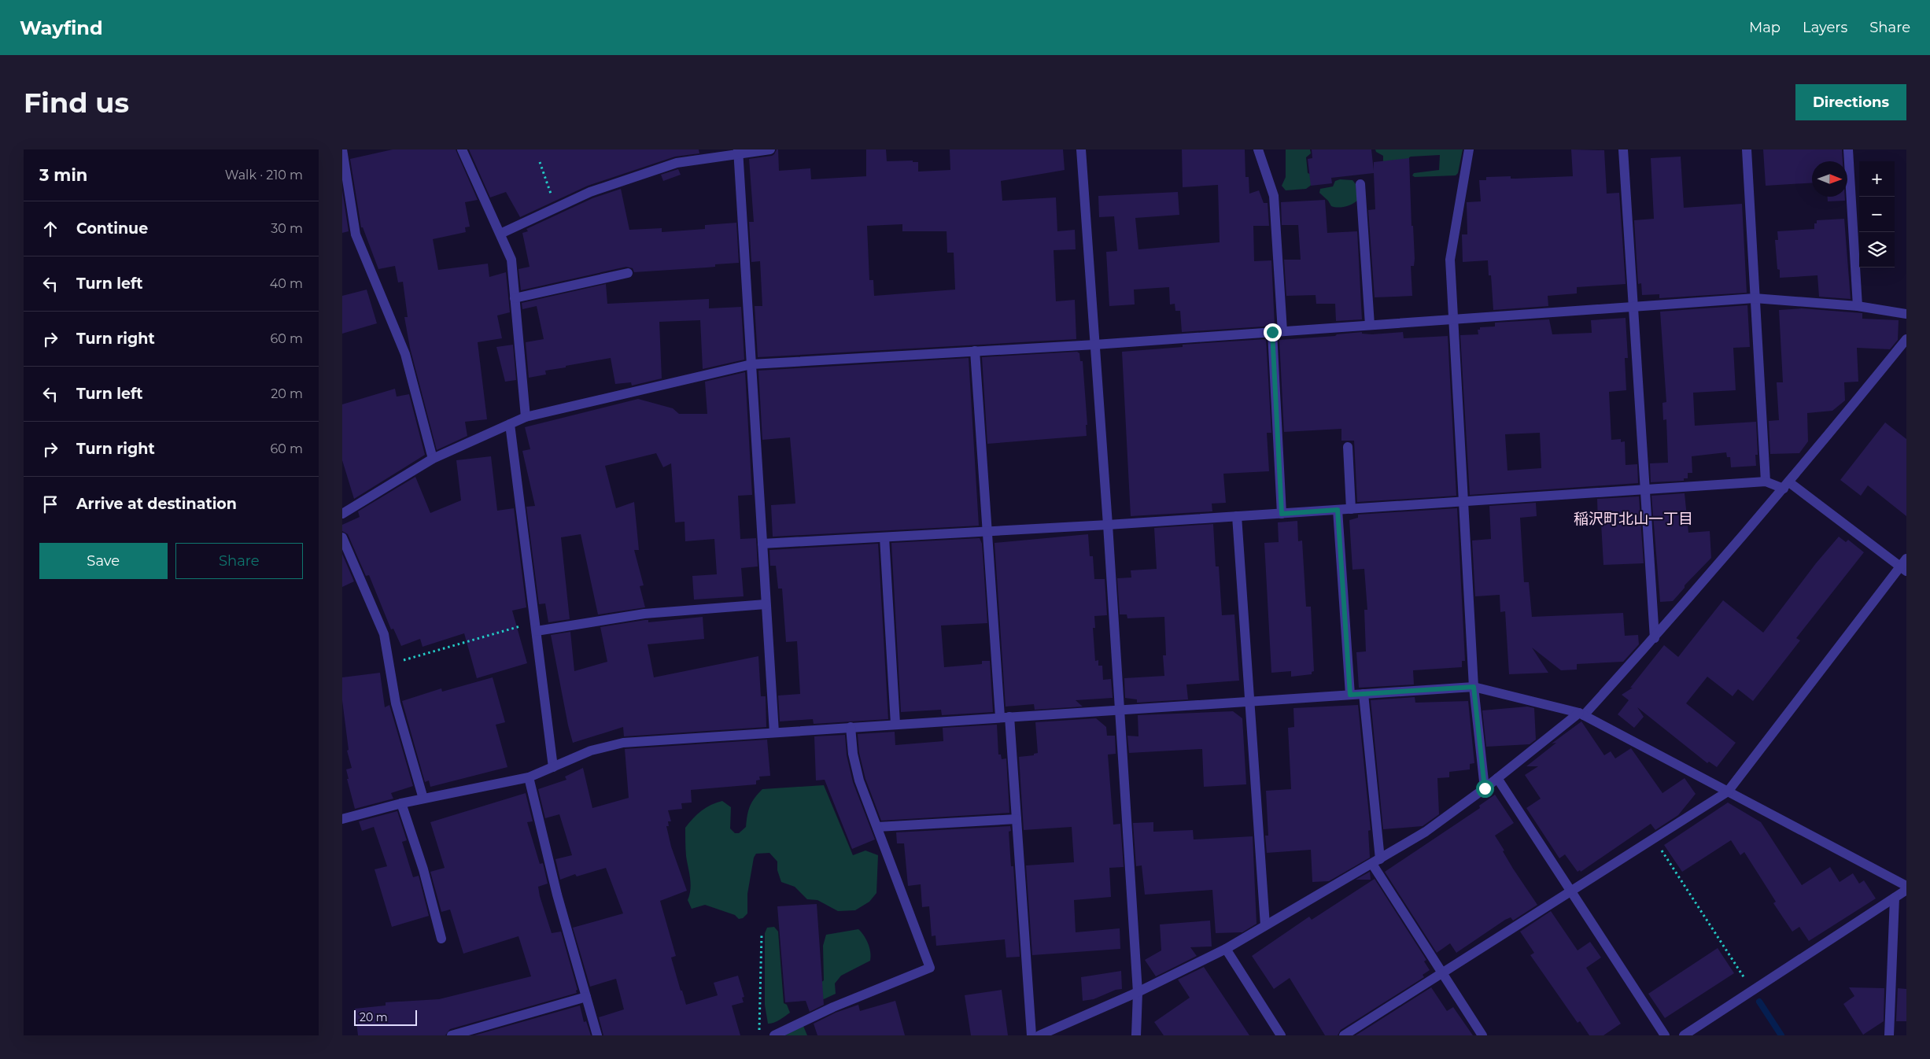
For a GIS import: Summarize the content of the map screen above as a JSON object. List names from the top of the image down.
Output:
{
  "districts": ["稲沢町北山一丁目"],
  "scale_bar": "20 m",
  "north": "right",
  "page": {
    "header": "Wayfind",
    "nav": ["Map", "Layers", "Share"],
    "buttons": [
      "Directions",
      ["Save", "Share"]
    ],
    "title": "Find us",
    "heading": ["3 min", "Walk · 210 m"],
    "map_buttons": ["+", "−"],
    "list": [
      ["Continue", "30 m"],
      ["Turn left", "40 m"],
      ["Turn right", "60 m"],
      ["Turn left", "20 m"],
      ["Turn right", "60 m"],
      "Arrive at destination"
    ],
    "scale": "20 m"
  }
}
